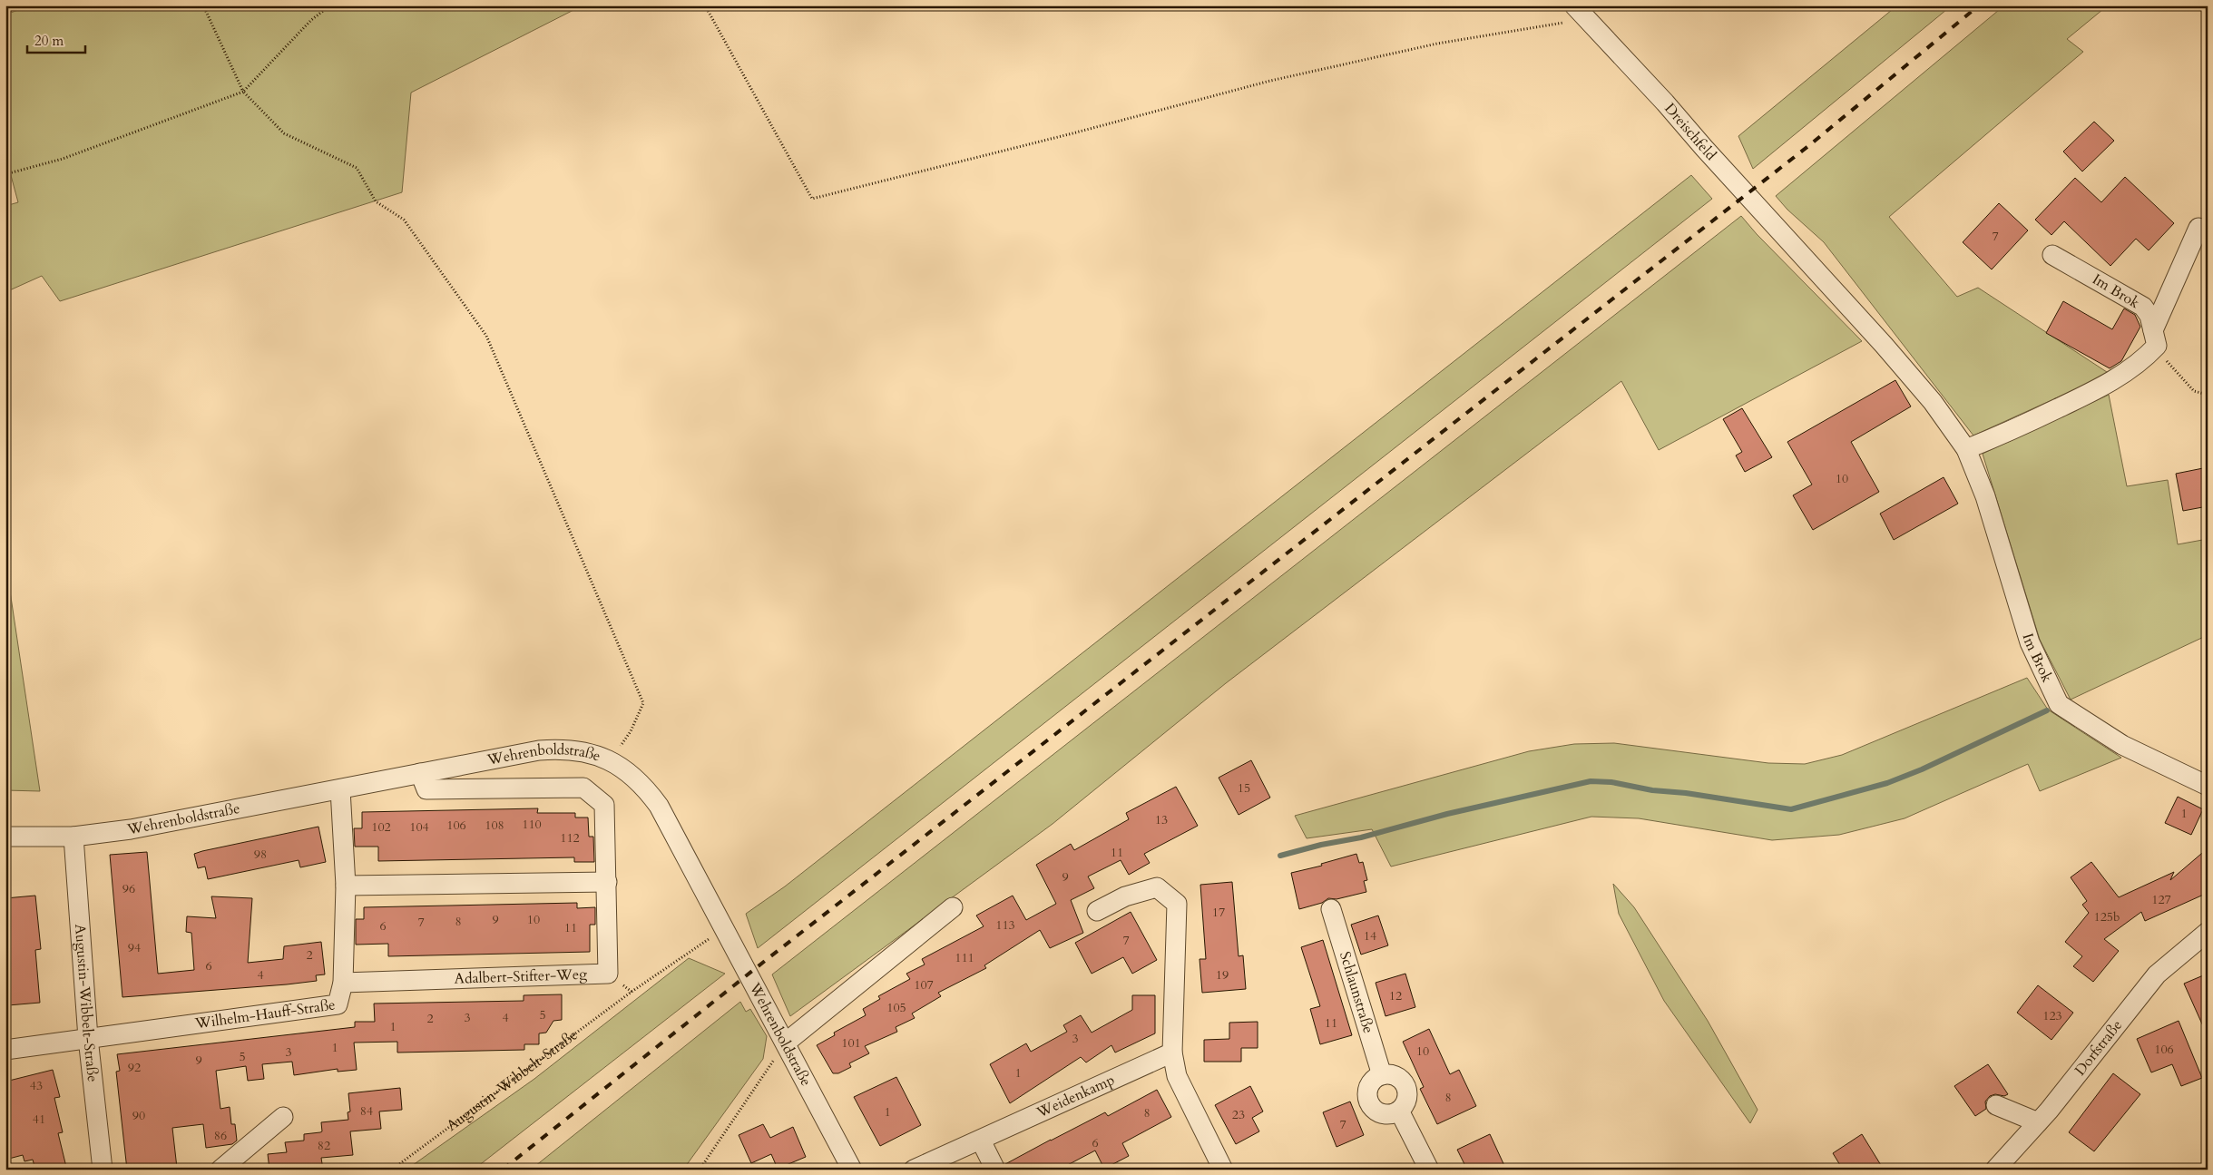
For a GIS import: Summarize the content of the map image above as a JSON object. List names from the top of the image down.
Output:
{
  "streets": {
    "street": [
      "Dreischfeld",
      "Im Brok",
      "Wehrenboldstraße",
      "Adalbert-Stifter-Weg",
      "Schlaunstraße",
      "Augustin-Wibbelt-Straße",
      "Wilhelm-Hauff-Straße",
      "Dorfstraße",
      "Weidenkamp"
    ]
  },
  "crossings": [
    ["Dreischfeld", "Im Brok"],
    ["Wehrenboldstraße", "Adalbert-Stifter-Weg"],
    ["Wehrenboldstraße", "Augustin-Wibbelt-Straße"],
    ["Wehrenboldstraße", "Wilhelm-Hauff-Straße"],
    ["Adalbert-Stifter-Weg", "Wilhelm-Hauff-Straße"],
    ["Augustin-Wibbelt-Straße", "Wilhelm-Hauff-Straße"]
  ],
  "house_numbers": [
    "7",
    "10",
    "15",
    "1",
    "13",
    "110",
    "106",
    "108",
    "102",
    "104",
    "112",
    "11",
    "98",
    "9",
    "96",
    "127",
    "17",
    "125b",
    "9",
    "10",
    "8",
    "7",
    "113",
    "6",
    "11",
    "14",
    "7",
    "94",
    "2",
    "111",
    "6",
    "4",
    "19",
    "107",
    "12",
    "105",
    "5",
    "123",
    "3",
    "4",
    "2",
    "11",
    "1",
    "3",
    "101",
    "1",
    "106",
    "10",
    "3",
    "5",
    "9",
    "92",
    "1",
    "43",
    "8",
    "84",
    "1",
    "8",
    "23",
    "90",
    "41",
    "7",
    "86",
    "6",
    "82"
  ],
  "scale_bar": "20 m"
}
